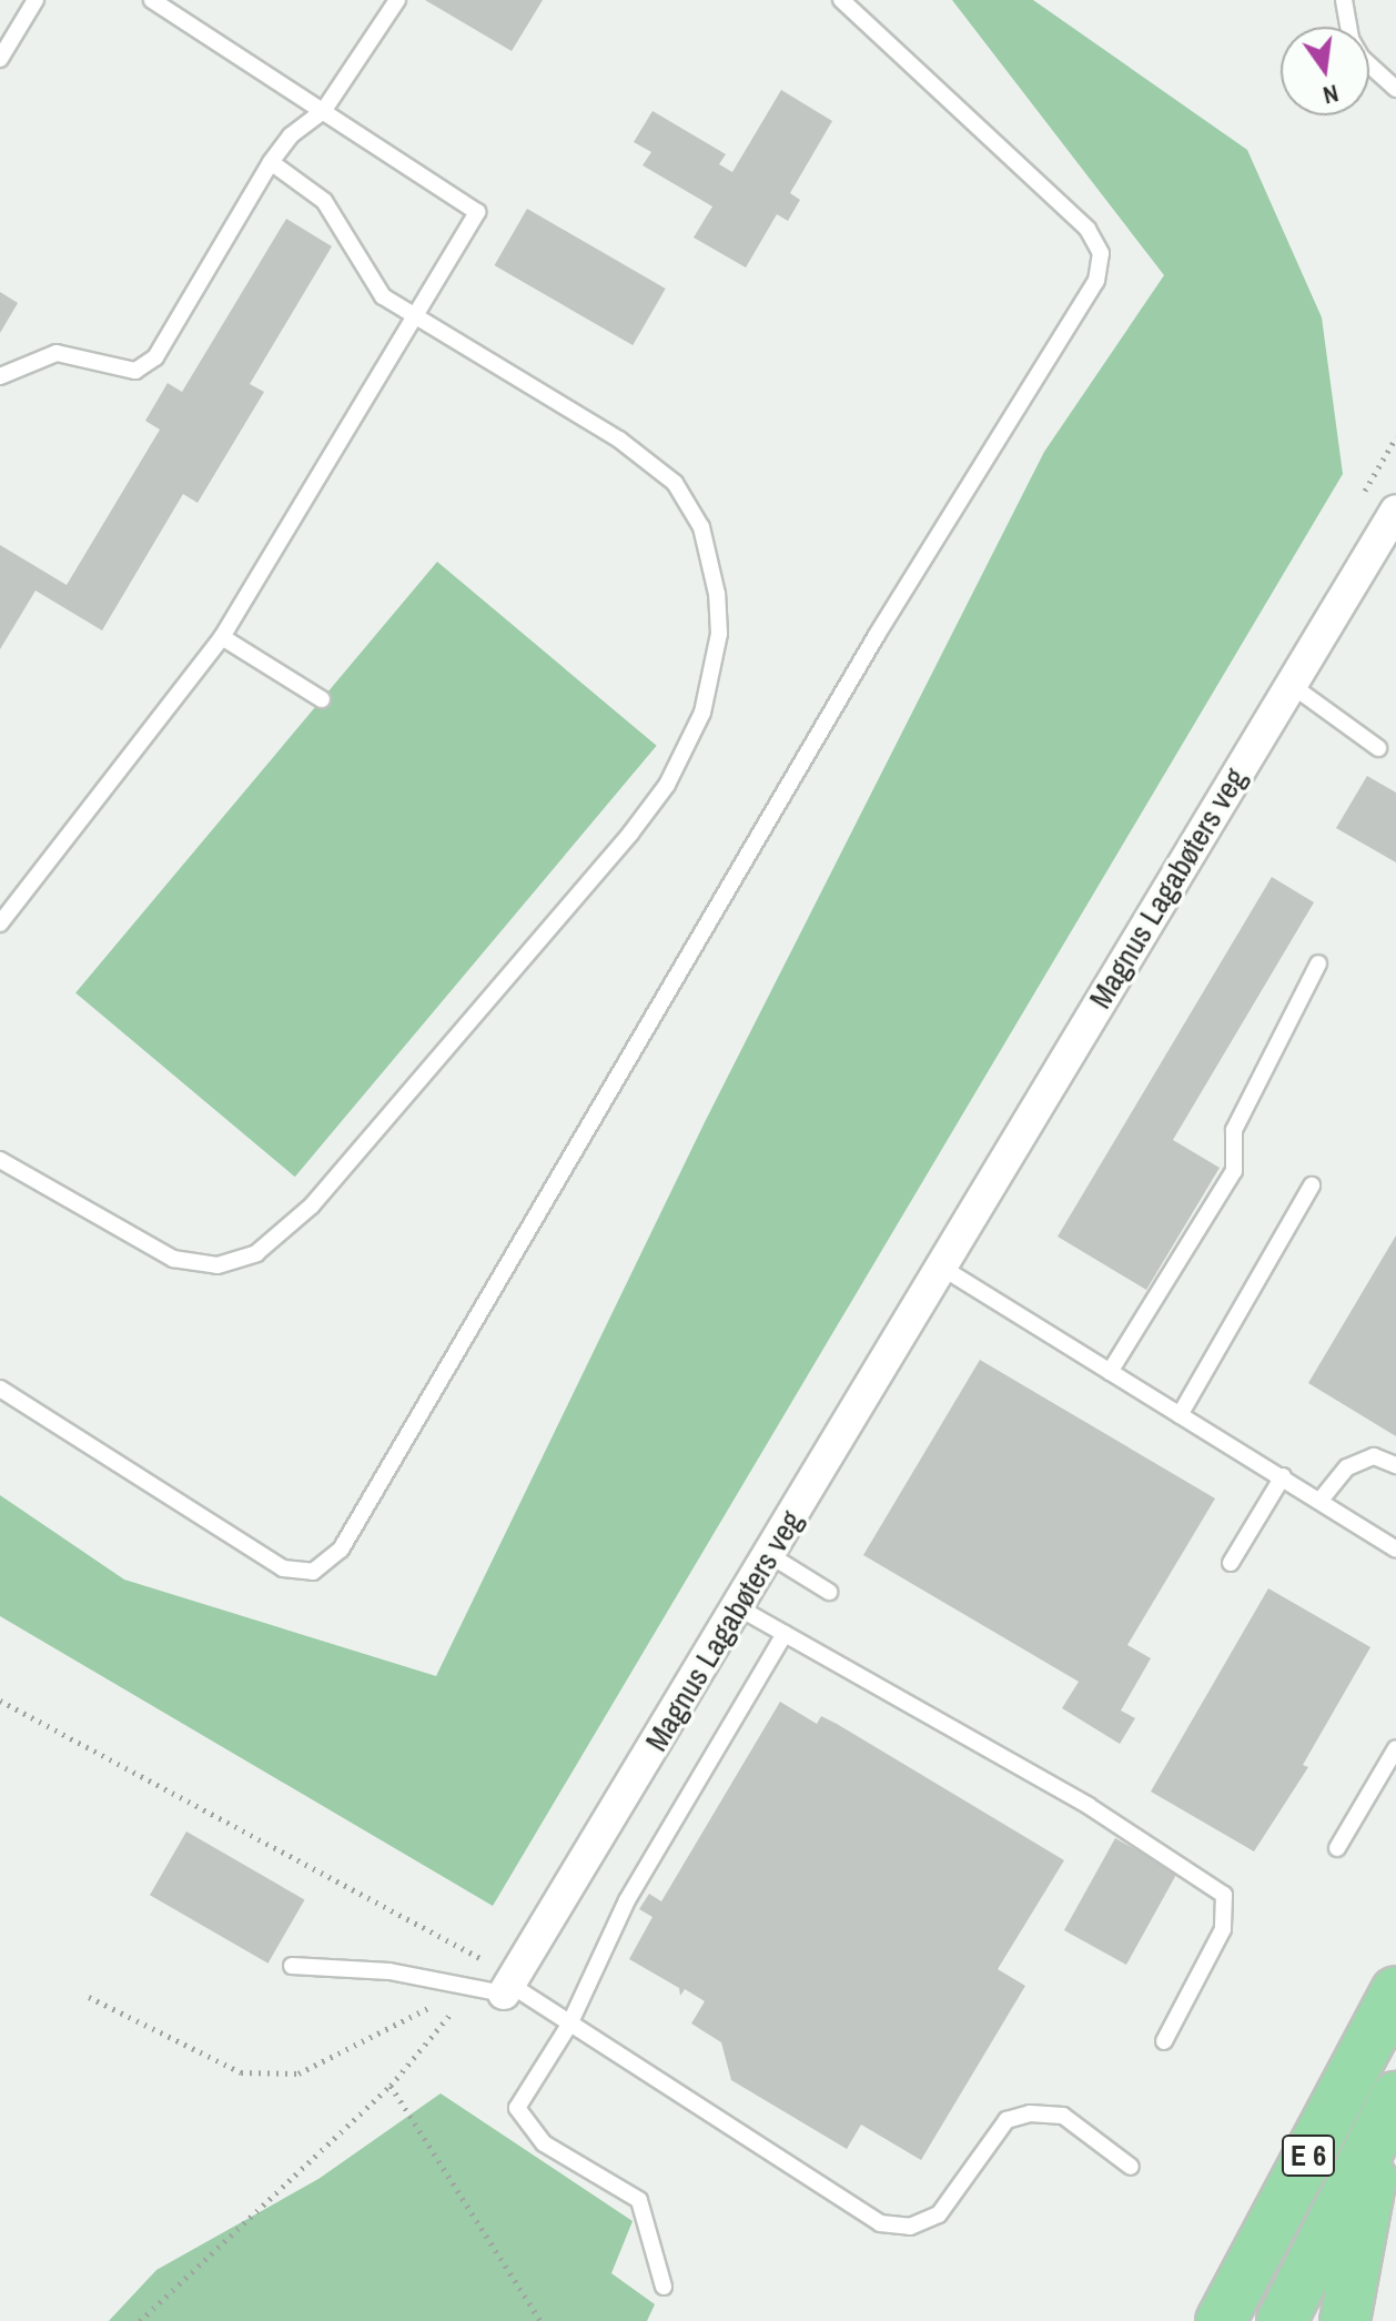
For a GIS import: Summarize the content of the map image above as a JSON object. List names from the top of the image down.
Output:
{
  "streets": {
    "highway": ["E 6"],
    "street": ["Magnus Lagabøters veg"]
  },
  "north": "bottom"
}
